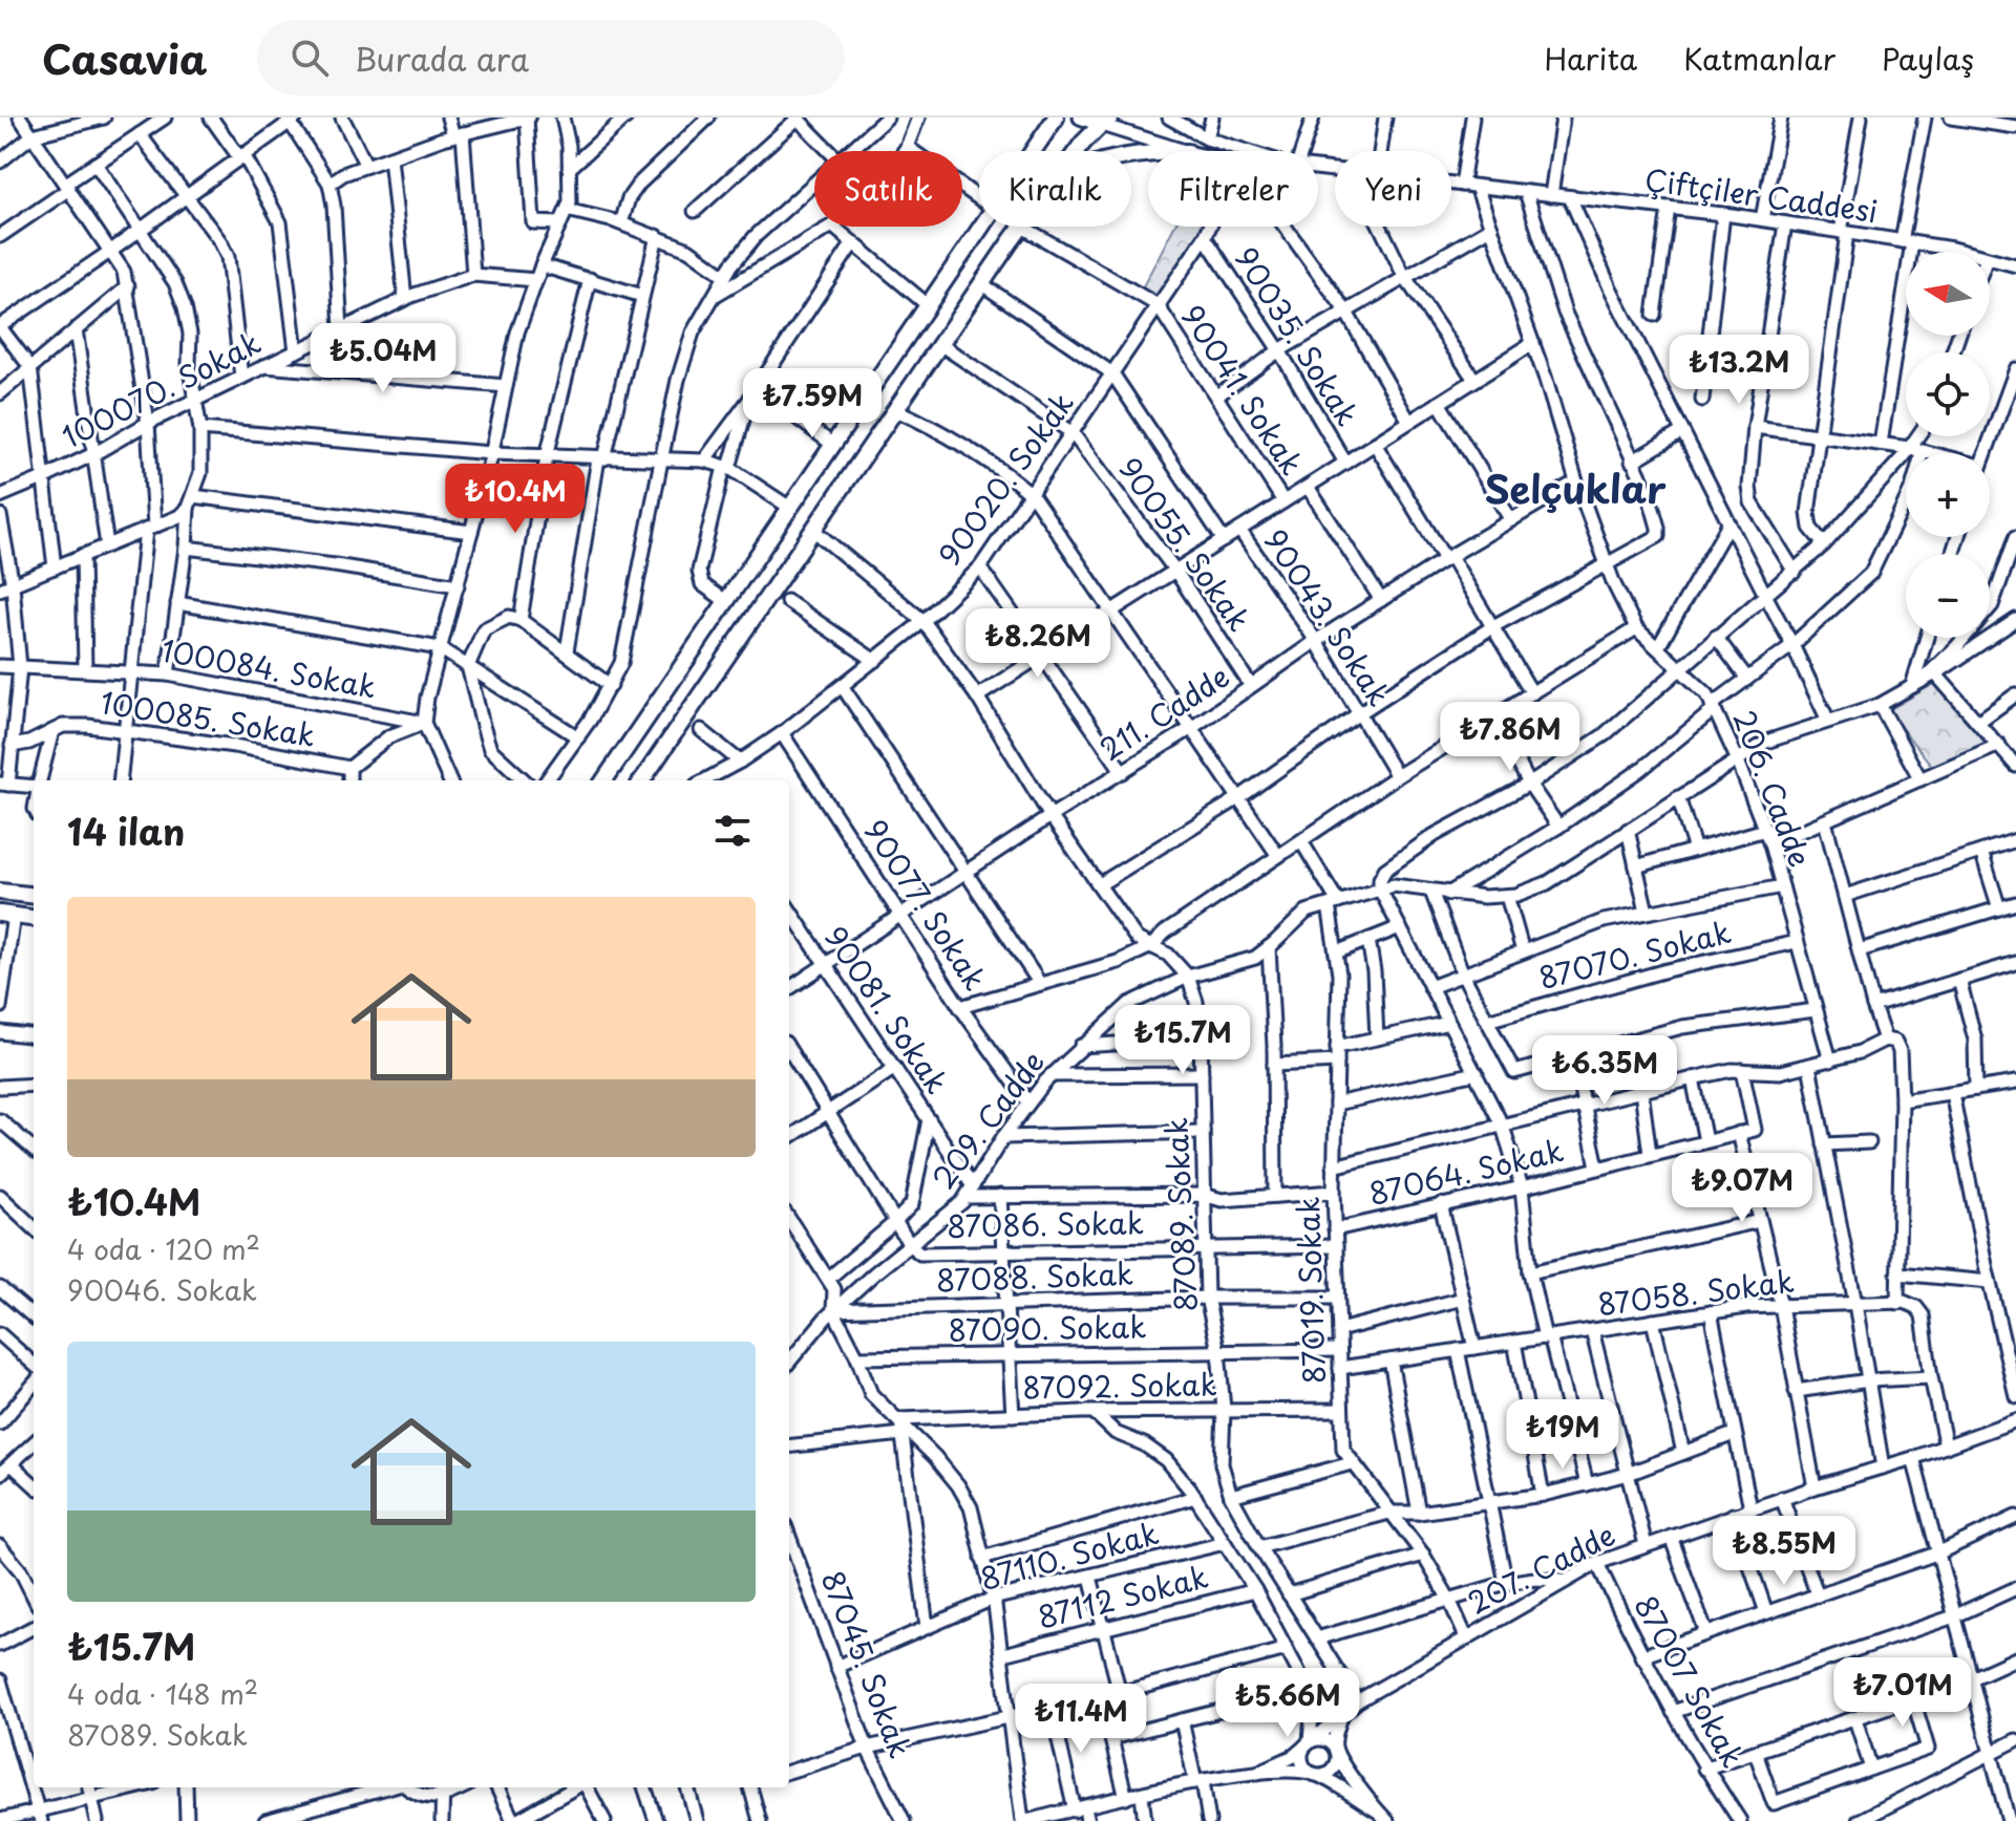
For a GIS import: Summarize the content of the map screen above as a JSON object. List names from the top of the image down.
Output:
{
  "streets": {
    "street": [
      "Çiftçiler Caddesi",
      "90035. Sokak",
      "100070. Sokak",
      "90041. Sokak",
      "90020. Sokak",
      "90055. Sokak",
      "90043. Sokak",
      "100084. Sokak",
      "211. Cadde",
      "100085. Sokak",
      "206. Cadde",
      "90077. Sokak",
      "87070. Sokak",
      "90081. Sokak",
      "209. Cadde",
      "87064. Sokak",
      "87089. Sokak",
      "87086. Sokak",
      "87088. Sokak",
      "87019. Sokak",
      "87058. Sokak",
      "87090. Sokak",
      "87092. Sokak",
      "87110. Sokak",
      "207. Cadde",
      "87112 Sokak",
      "87045. Sokak",
      "87007 Sokak"
    ]
  },
  "crossings": [
    ["Çiftçiler Caddesi", "206. Cadde"],
    ["90035. Sokak", "90020. Sokak"],
    ["90041. Sokak", "90020. Sokak"],
    ["90020. Sokak", "90055. Sokak"],
    ["90020. Sokak", "90077. Sokak"],
    ["90055. Sokak", "211. Cadde"],
    ["90043. Sokak", "211. Cadde"],
    ["100084. Sokak", "100085. Sokak"],
    ["211. Cadde", "206. Cadde"],
    ["211. Cadde", "90077. Sokak"],
    ["211. Cadde", "90081. Sokak"],
    ["206. Cadde", "87070. Sokak"],
    ["90077. Sokak", "209. Cadde"],
    ["90081. Sokak", "209. Cadde"],
    ["209. Cadde", "87089. Sokak"],
    ["209. Cadde", "87086. Sokak"],
    ["209. Cadde", "87088. Sokak"],
    ["209. Cadde", "87019. Sokak"],
    ["87064. Sokak", "87019. Sokak"],
    ["87089. Sokak", "87086. Sokak"],
    ["87089. Sokak", "87088. Sokak"],
    ["87089. Sokak", "87090. Sokak"],
    ["87089. Sokak", "87092. Sokak"],
    ["87089. Sokak", "207. Cadde"],
    ["87086. Sokak", "87019. Sokak"],
    ["87088. Sokak", "87019. Sokak"],
    ["87019. Sokak", "87058. Sokak"],
    ["87019. Sokak", "87090. Sokak"],
    ["87019. Sokak", "87092. Sokak"],
    ["87019. Sokak", "207. Cadde"],
    ["87110. Sokak", "87045. Sokak"],
    ["207. Cadde", "87007 Sokak"]
  ],
  "districts": ["Selçuklar"],
  "north": "left",
  "page": {
    "header": "Casavia",
    "search": "Burada ara",
    "nav": ["Harita", "Katmanlar", "Paylaş"],
    "chip": [
      "Satılık",
      "Kiralık",
      "Filtreler",
      "Yeni"
    ],
    "map_buttons": ["+", "−"],
    "price": [
      "₺5.04M",
      "₺13.2M",
      "₺7.59M",
      "₺10.4M",
      "₺8.26M",
      "₺7.86M",
      "₺15.7M",
      "₺6.35M",
      "₺9.07M",
      "₺19M",
      "₺8.55M",
      "₺7.01M",
      "₺5.66M",
      "₺11.4M"
    ],
    "heading": "14 ilan",
    "list": [
      {
        "name": "₺10.4M",
        "note": "4 oda · 120 m² · 90046. Sokak"
      },
      {
        "name": "₺15.7M",
        "note": "4 oda · 148 m² · 87089. Sokak"
      }
    ]
  }
}
